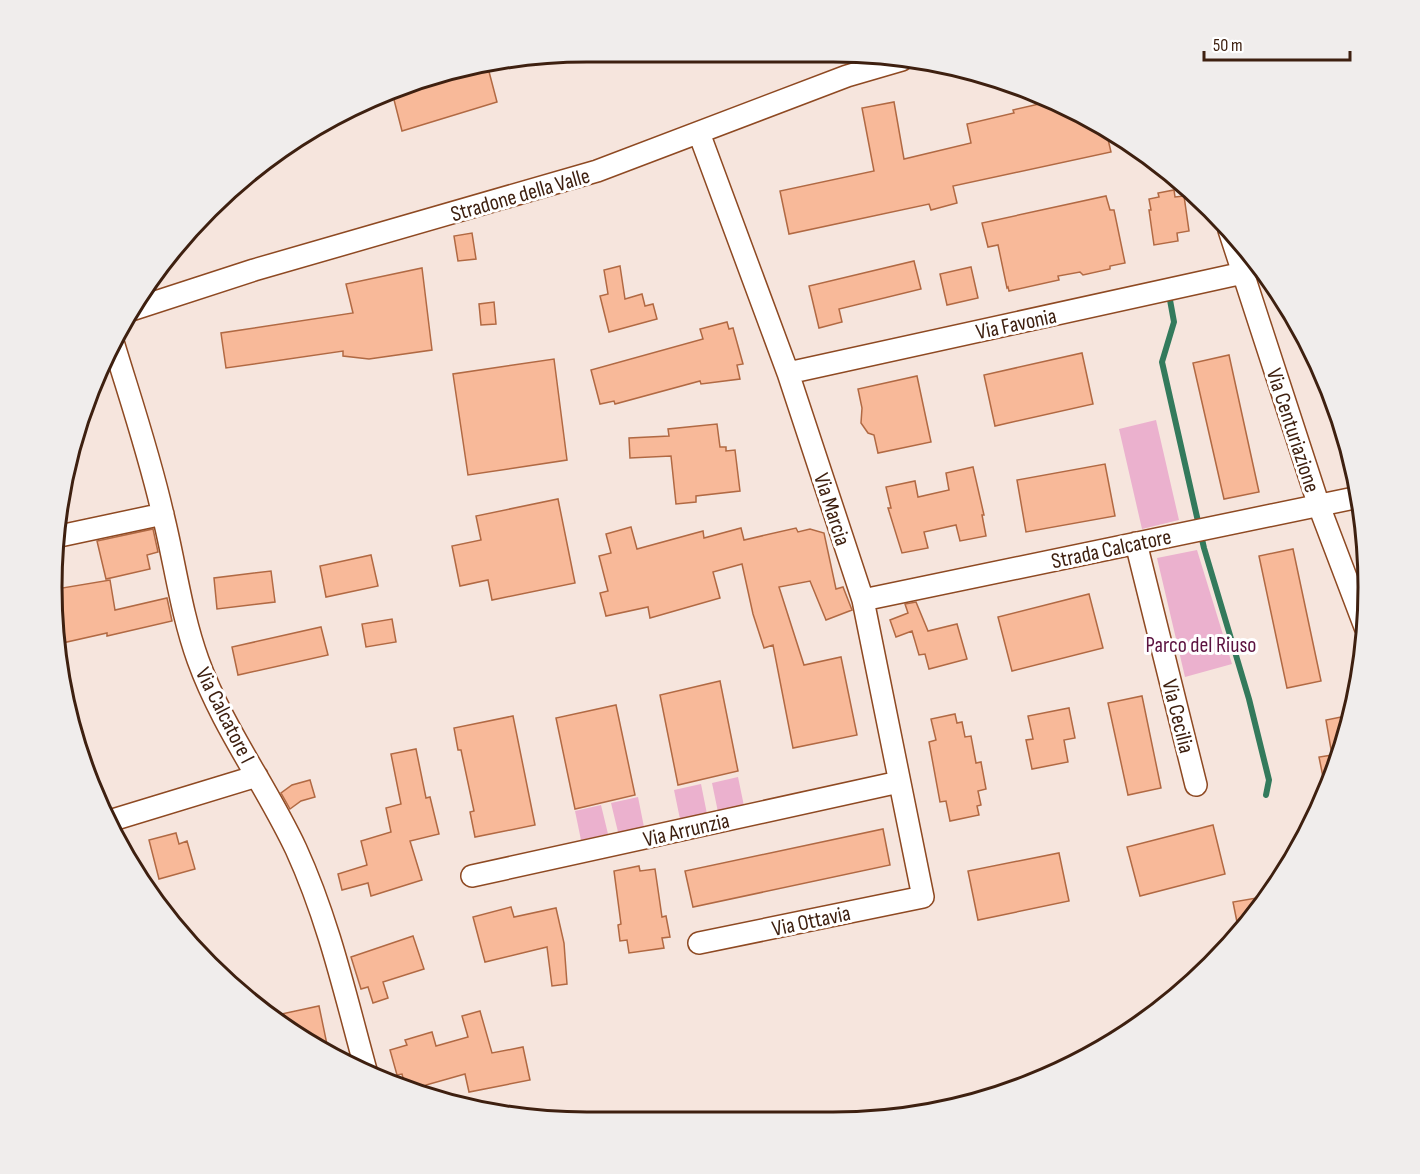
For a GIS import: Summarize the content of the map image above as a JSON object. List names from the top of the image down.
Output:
{
  "streets": {
    "street": [
      "Stradone della Valle",
      "Via Favonia",
      "Via Centuriazione",
      "Via Marcia",
      "Strada Calcatore",
      "Via Calcatore I",
      "Via Cecilia",
      "Via Arrunzia",
      "Via Ottavia"
    ]
  },
  "crossings": [
    ["Stradone della Valle", "Via Marcia"],
    ["Via Favonia", "Via Centuriazione"],
    ["Via Favonia", "Via Marcia"],
    ["Via Centuriazione", "Strada Calcatore"],
    ["Via Marcia", "Strada Calcatore"],
    ["Via Marcia", "Via Arrunzia"],
    ["Via Marcia", "Via Ottavia"],
    ["Strada Calcatore", "Via Cecilia"]
  ],
  "parks": ["Parco del Riuso"],
  "scale_bar": "50 m"
}
